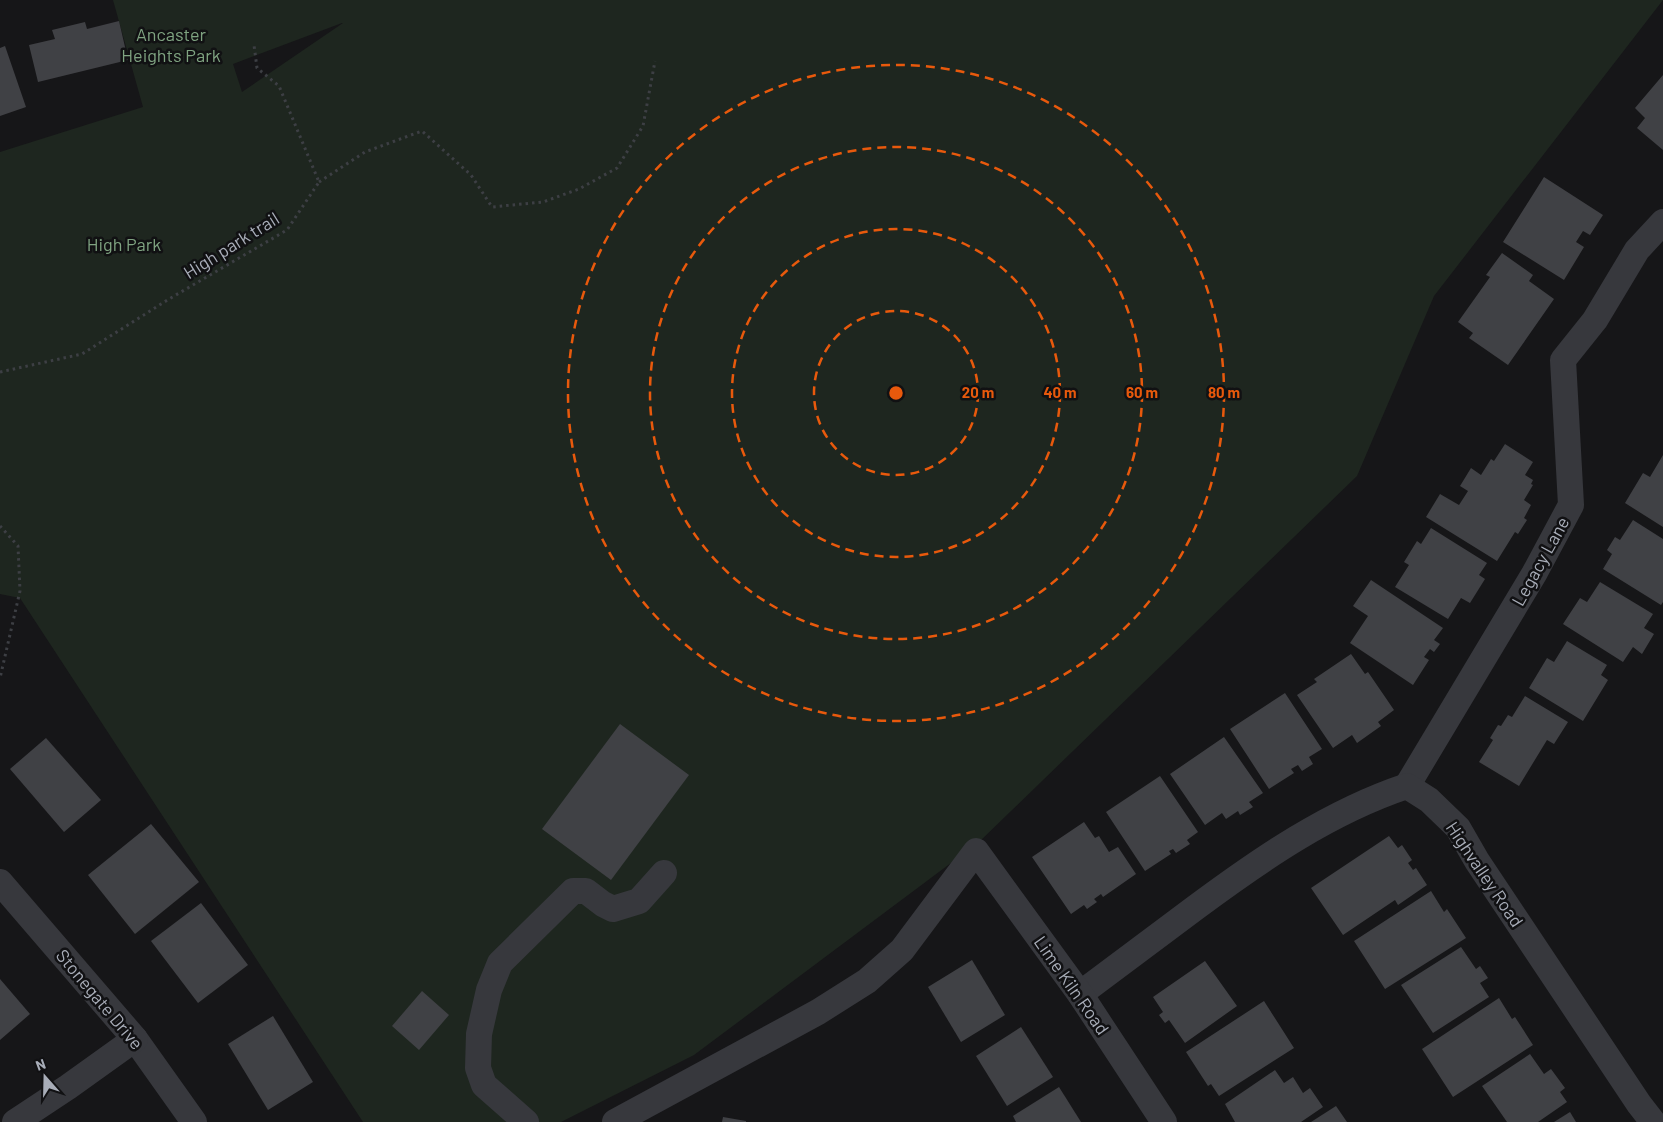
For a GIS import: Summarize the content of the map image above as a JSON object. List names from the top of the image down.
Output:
{
  "streets": {
    "street": [
      "Legacy Lane",
      "Highvalley Road",
      "Lime Kiln Road",
      "Stonegate Drive"
    ],
    "path": ["High park trail"]
  },
  "crossings": [
    ["Legacy Lane", "Highvalley Road"]
  ],
  "parks": ["Ancaster Heights Park", "High Park"],
  "north": "top",
  "rings": [
    "20 m",
    "40 m",
    "60 m",
    "80 m"
  ]
}
